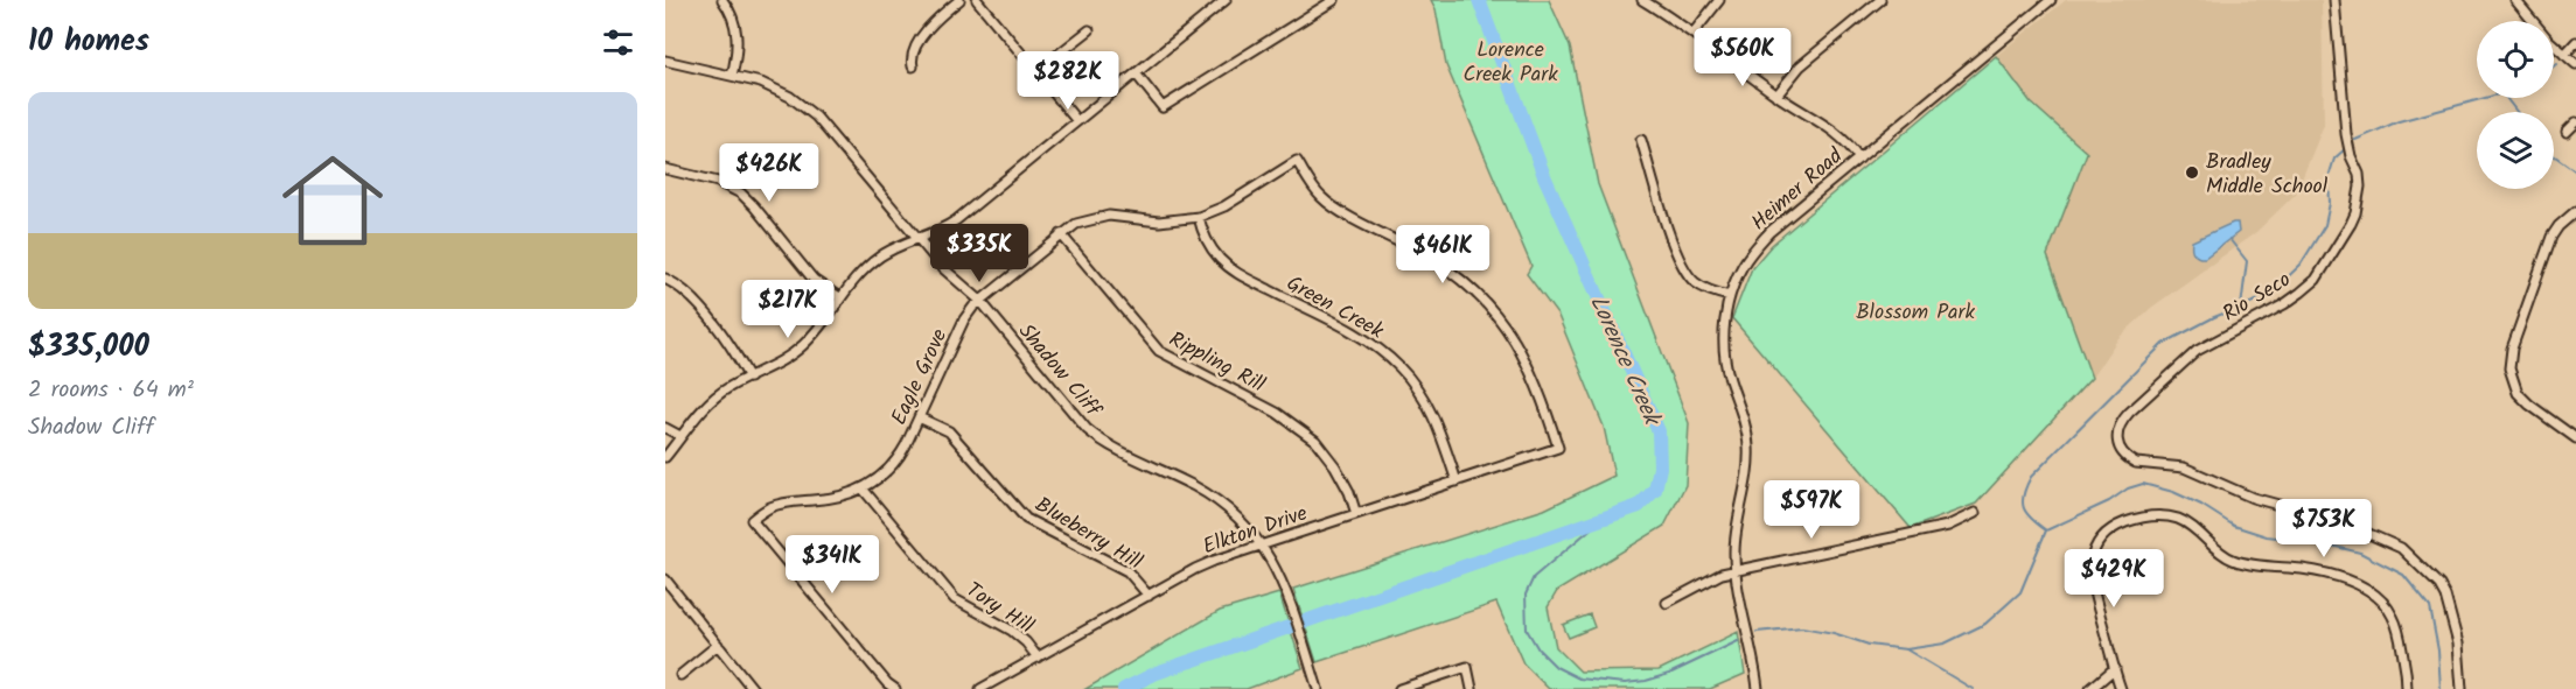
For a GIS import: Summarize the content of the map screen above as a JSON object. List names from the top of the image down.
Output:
{
  "streets": {
    "street": [
      "Heimer Road",
      "Rio Seco",
      "Green Creek",
      "Rippling Rill",
      "Shadow Cliff",
      "Eagle Grove",
      "Elkton Drive",
      "Blueberry Hill",
      "Tory Hill"
    ]
  },
  "crossings": [
    ["Green Creek", "Eagle Grove"],
    ["Green Creek", "Elkton Drive"],
    ["Rippling Rill", "Eagle Grove"],
    ["Rippling Rill", "Elkton Drive"],
    ["Shadow Cliff", "Eagle Grove"],
    ["Shadow Cliff", "Elkton Drive"],
    ["Eagle Grove", "Elkton Drive"],
    ["Eagle Grove", "Blueberry Hill"],
    ["Eagle Grove", "Tory Hill"],
    ["Elkton Drive", "Blueberry Hill"],
    ["Elkton Drive", "Tory Hill"]
  ],
  "water": ["Lorence Creek"],
  "parks": ["Lorence Creek Park", "Blossom Park"],
  "places": ["Bradley Middle School"],
  "page": {
    "heading": "10 homes",
    "price": [
      "$560K",
      "$282K",
      "$426K",
      "$335K",
      "$461K",
      "$217K",
      "$597K",
      "$753K",
      "$341K",
      "$429K"
    ],
    "list": [
      {
        "name": "$335,000",
        "note": "2 rooms · 64 m² · Shadow Cliff"
      }
    ]
  }
}
